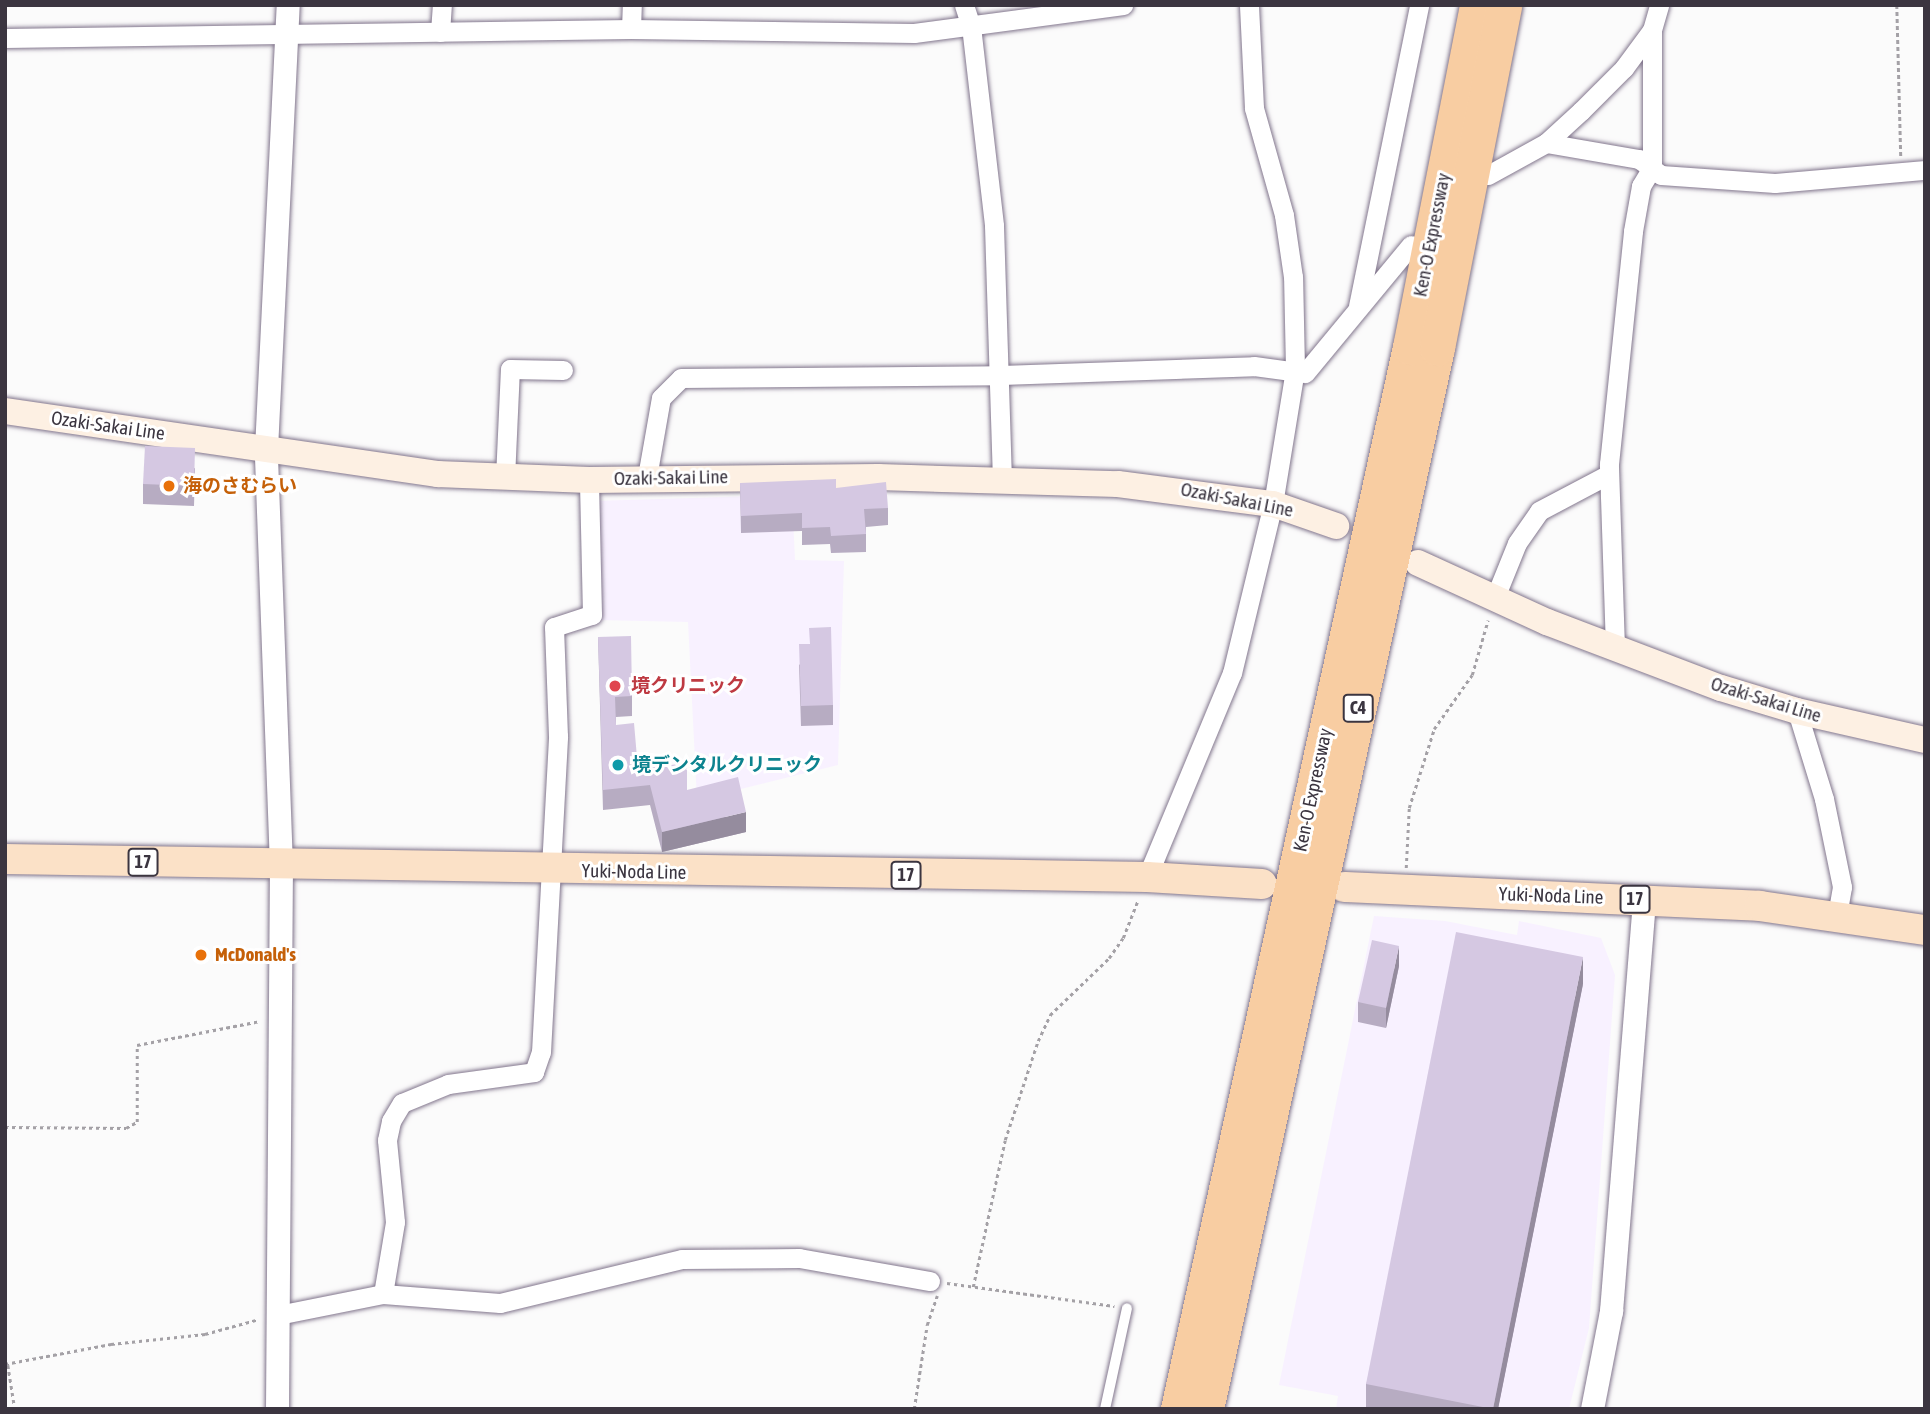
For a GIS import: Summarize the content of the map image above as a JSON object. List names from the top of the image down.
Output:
{
  "streets": {
    "highway": ["Ken-O Expressway", "C4"],
    "main road": ["Ozaki-Sakai Line", "17", "Yuki-Noda Line"]
  },
  "places": [
    "海のさむらい",
    "境クリニック",
    "境デンタルクリニック",
    "McDonald's"
  ]
}
